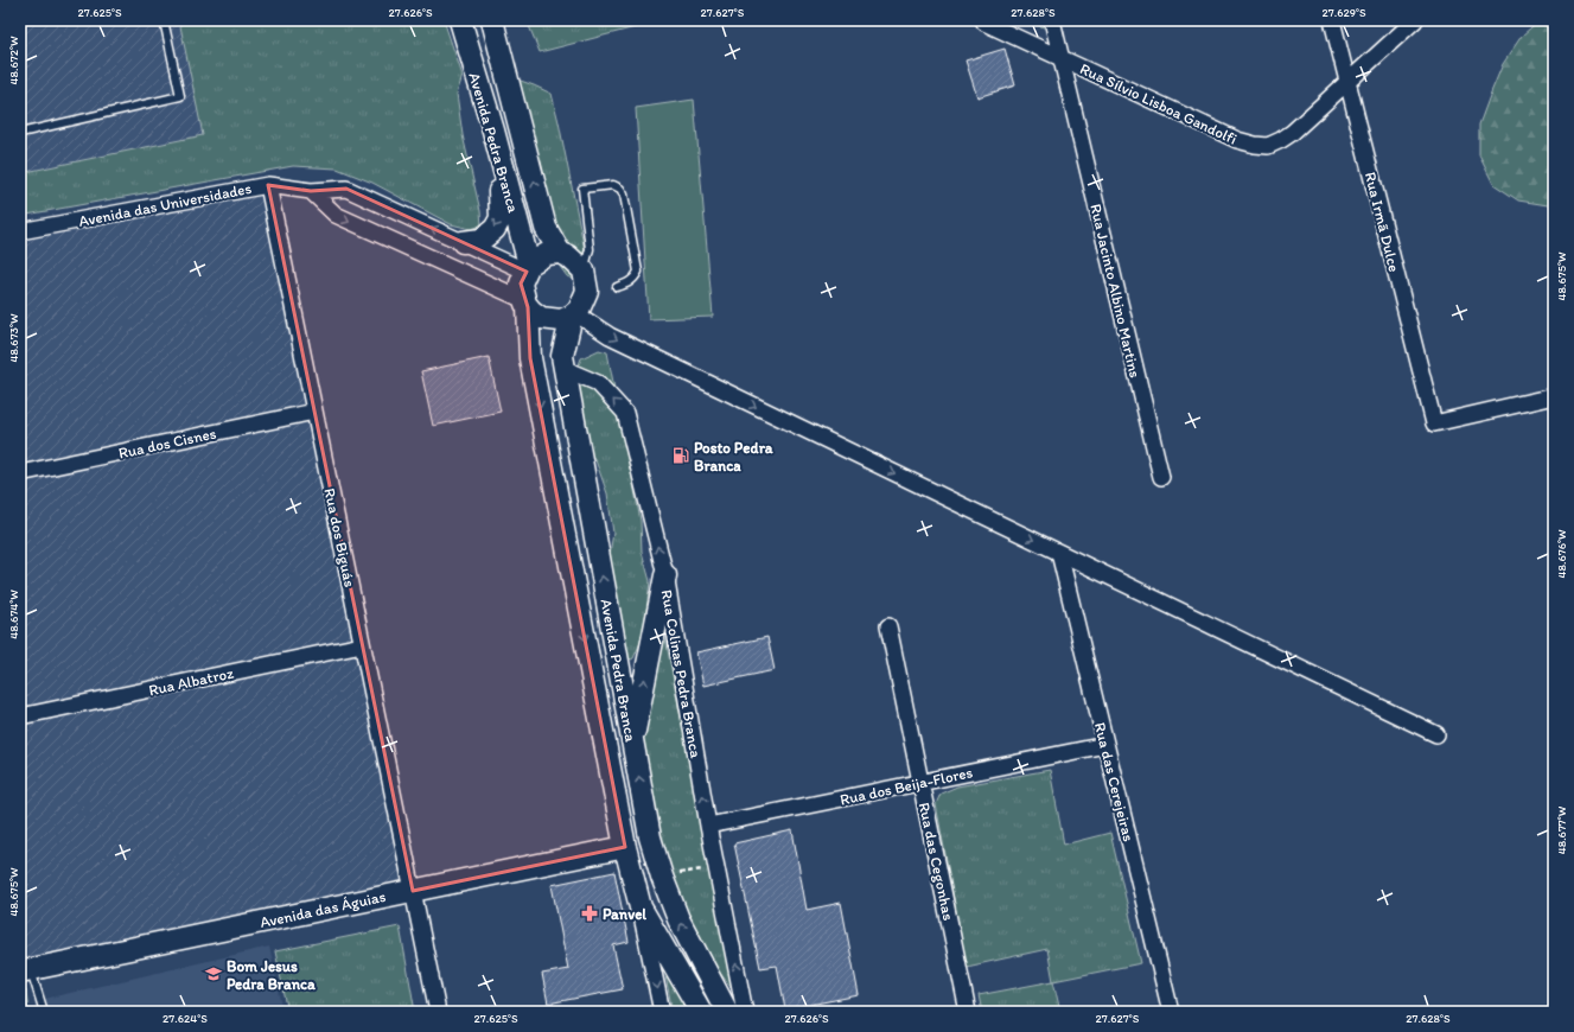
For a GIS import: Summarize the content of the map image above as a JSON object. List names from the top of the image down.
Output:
{
  "streets": {
    "main road": ["Avenida Pedra Branca", "Avenida das Águias"],
    "street": [
      "Rua Sílvio Lisboa Gandolfi",
      "Avenida das Universidades",
      "Rua Irmã Dulce",
      "Rua Jacinto Albino Martins",
      "Rua dos Cisnes",
      "Rua dos Biguás",
      "Rua Colinas Pedra Branca",
      "Rua Albatroz",
      "Rua das Cerejeiras",
      "Rua dos Beija-Flores",
      "Rua das Cegonhas"
    ]
  },
  "crossings": [
    ["Rua Sílvio Lisboa Gandolfi", "Rua Irmã Dulce"],
    ["Rua Sílvio Lisboa Gandolfi", "Rua Jacinto Albino Martins"],
    ["Avenida Pedra Branca", "Avenida das Universidades"],
    ["Avenida Pedra Branca", "Rua Colinas Pedra Branca"],
    ["Avenida Pedra Branca", "Avenida das Águias"],
    ["Avenida das Universidades", "Rua dos Biguás"],
    ["Rua dos Cisnes", "Rua dos Biguás"],
    ["Rua dos Biguás", "Rua Albatroz"],
    ["Rua dos Biguás", "Avenida das Águias"],
    ["Rua Colinas Pedra Branca", "Rua dos Beija-Flores"],
    ["Rua das Cerejeiras", "Rua dos Beija-Flores"],
    ["Rua dos Beija-Flores", "Rua das Cegonhas"]
  ],
  "one_way": ["Rua Colinas Pedra Branca"],
  "places": {
    "fuel station": ["Posto Pedra Branca"],
    "pharmacy": ["Panvel"],
    "school or university": ["Bom Jesus Pedra Branca"]
  },
  "coordinates": [
    "27.625°S",
    "27.626°S",
    "27.627°S",
    "27.628°S",
    "27.629°S",
    "48.672°W",
    "48.675°W",
    "48.673°W",
    "48.676°W",
    "48.674°W",
    "48.677°W",
    "27.624°S"
  ]
}
